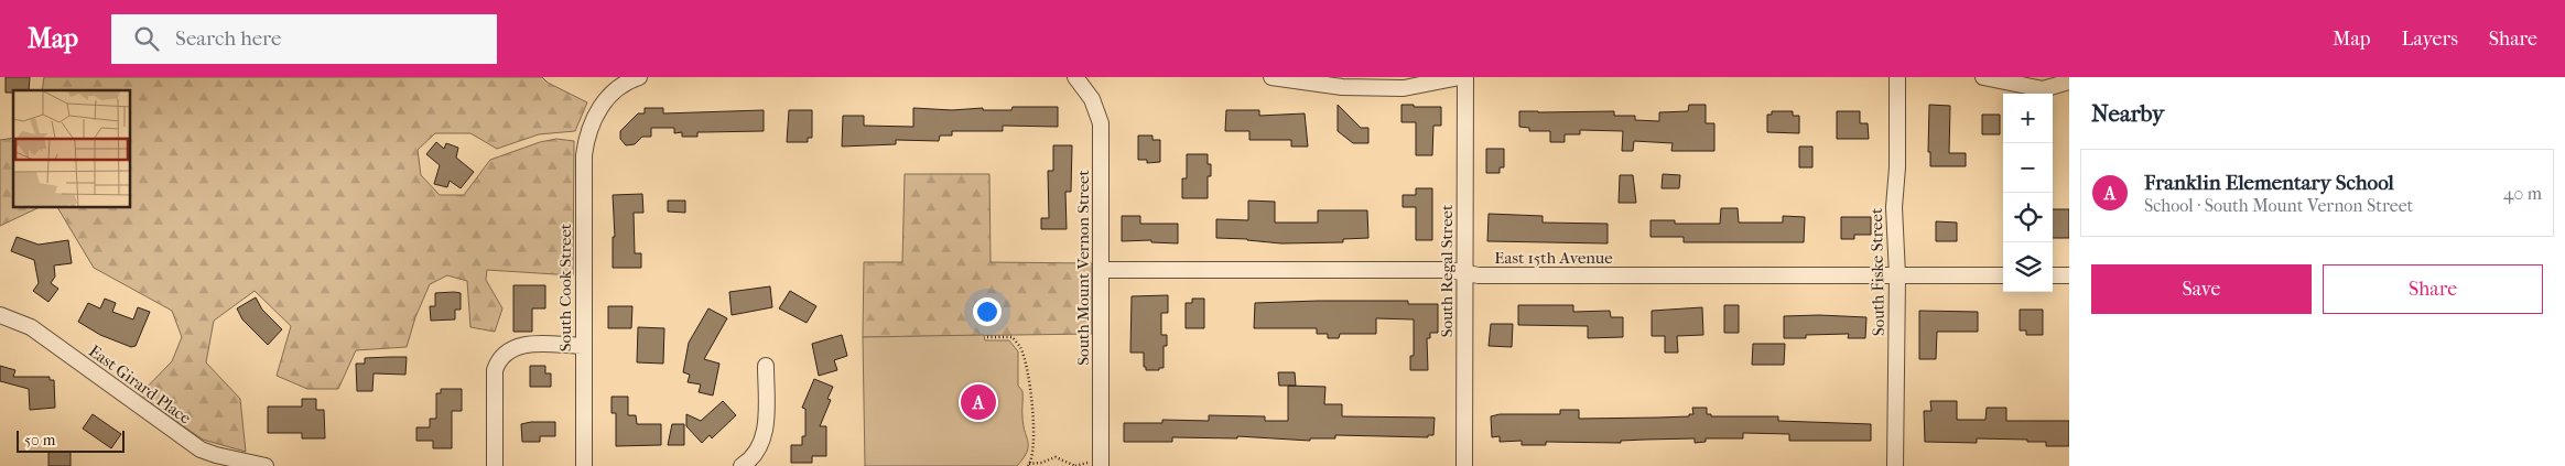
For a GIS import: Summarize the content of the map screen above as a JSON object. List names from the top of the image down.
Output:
{
  "streets": {
    "street": [
      "East 15th Avenue",
      "South Mount Vernon Street",
      "South Regal Street",
      "South Fiske Street",
      "South Cook Street",
      "East Girard Place"
    ]
  },
  "crossings": [
    ["East 15th Avenue", "South Mount Vernon Street"],
    ["East 15th Avenue", "South Regal Street"],
    ["East 15th Avenue", "South Fiske Street"]
  ],
  "scale_bar": "50 m",
  "page": {
    "header": "Map",
    "search": "Search here",
    "nav": ["Map", "Layers", "Share"],
    "heading": "Nearby",
    "map_buttons": ["+", "−"],
    "list": [
      {
        "mark": "A",
        "name": "Franklin Elementary School",
        "note": "School · South Mount Vernon Street",
        "value": "40 m"
      }
    ],
    "buttons": ["Save", "Share"],
    "pins": "A",
    "scale": "50 m"
  }
}
